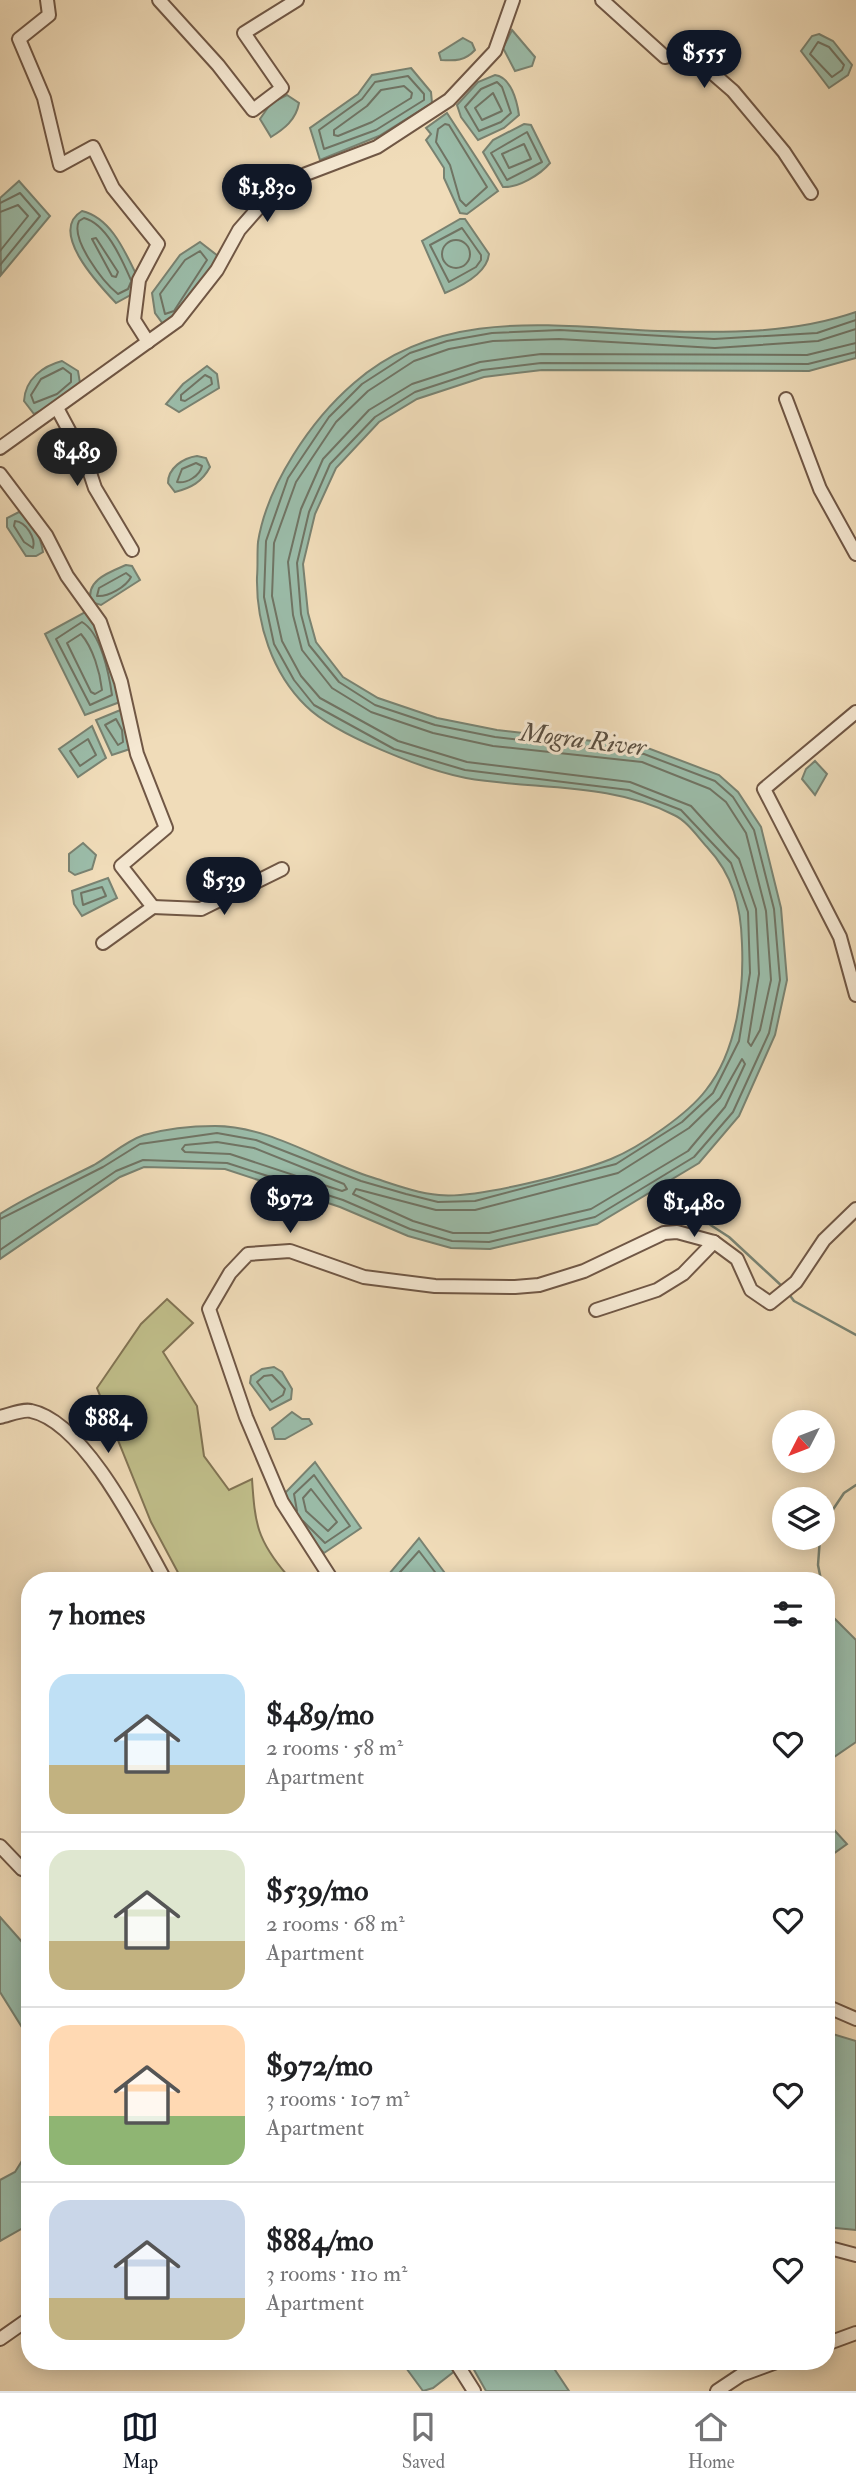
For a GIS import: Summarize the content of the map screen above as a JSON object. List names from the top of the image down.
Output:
{
  "water": ["Mogra River"],
  "north": "bottom left",
  "page": {
    "price": [
      "$555",
      "$1,830",
      "$489",
      "$539",
      "$972",
      "$1,480",
      "$884"
    ],
    "heading": "7 homes",
    "list": [
      {
        "name": "$489/mo",
        "note": "2 rooms · 58 m² · Apartment"
      },
      {
        "name": "$539/mo",
        "note": "2 rooms · 68 m² · Apartment"
      },
      {
        "name": "$972/mo",
        "note": "3 rooms · 107 m² · Apartment"
      },
      {
        "name": "$884/mo",
        "note": "3 rooms · 110 m² · Apartment"
      }
    ],
    "tabs": ["Map", "Saved", "Home"]
  }
}
